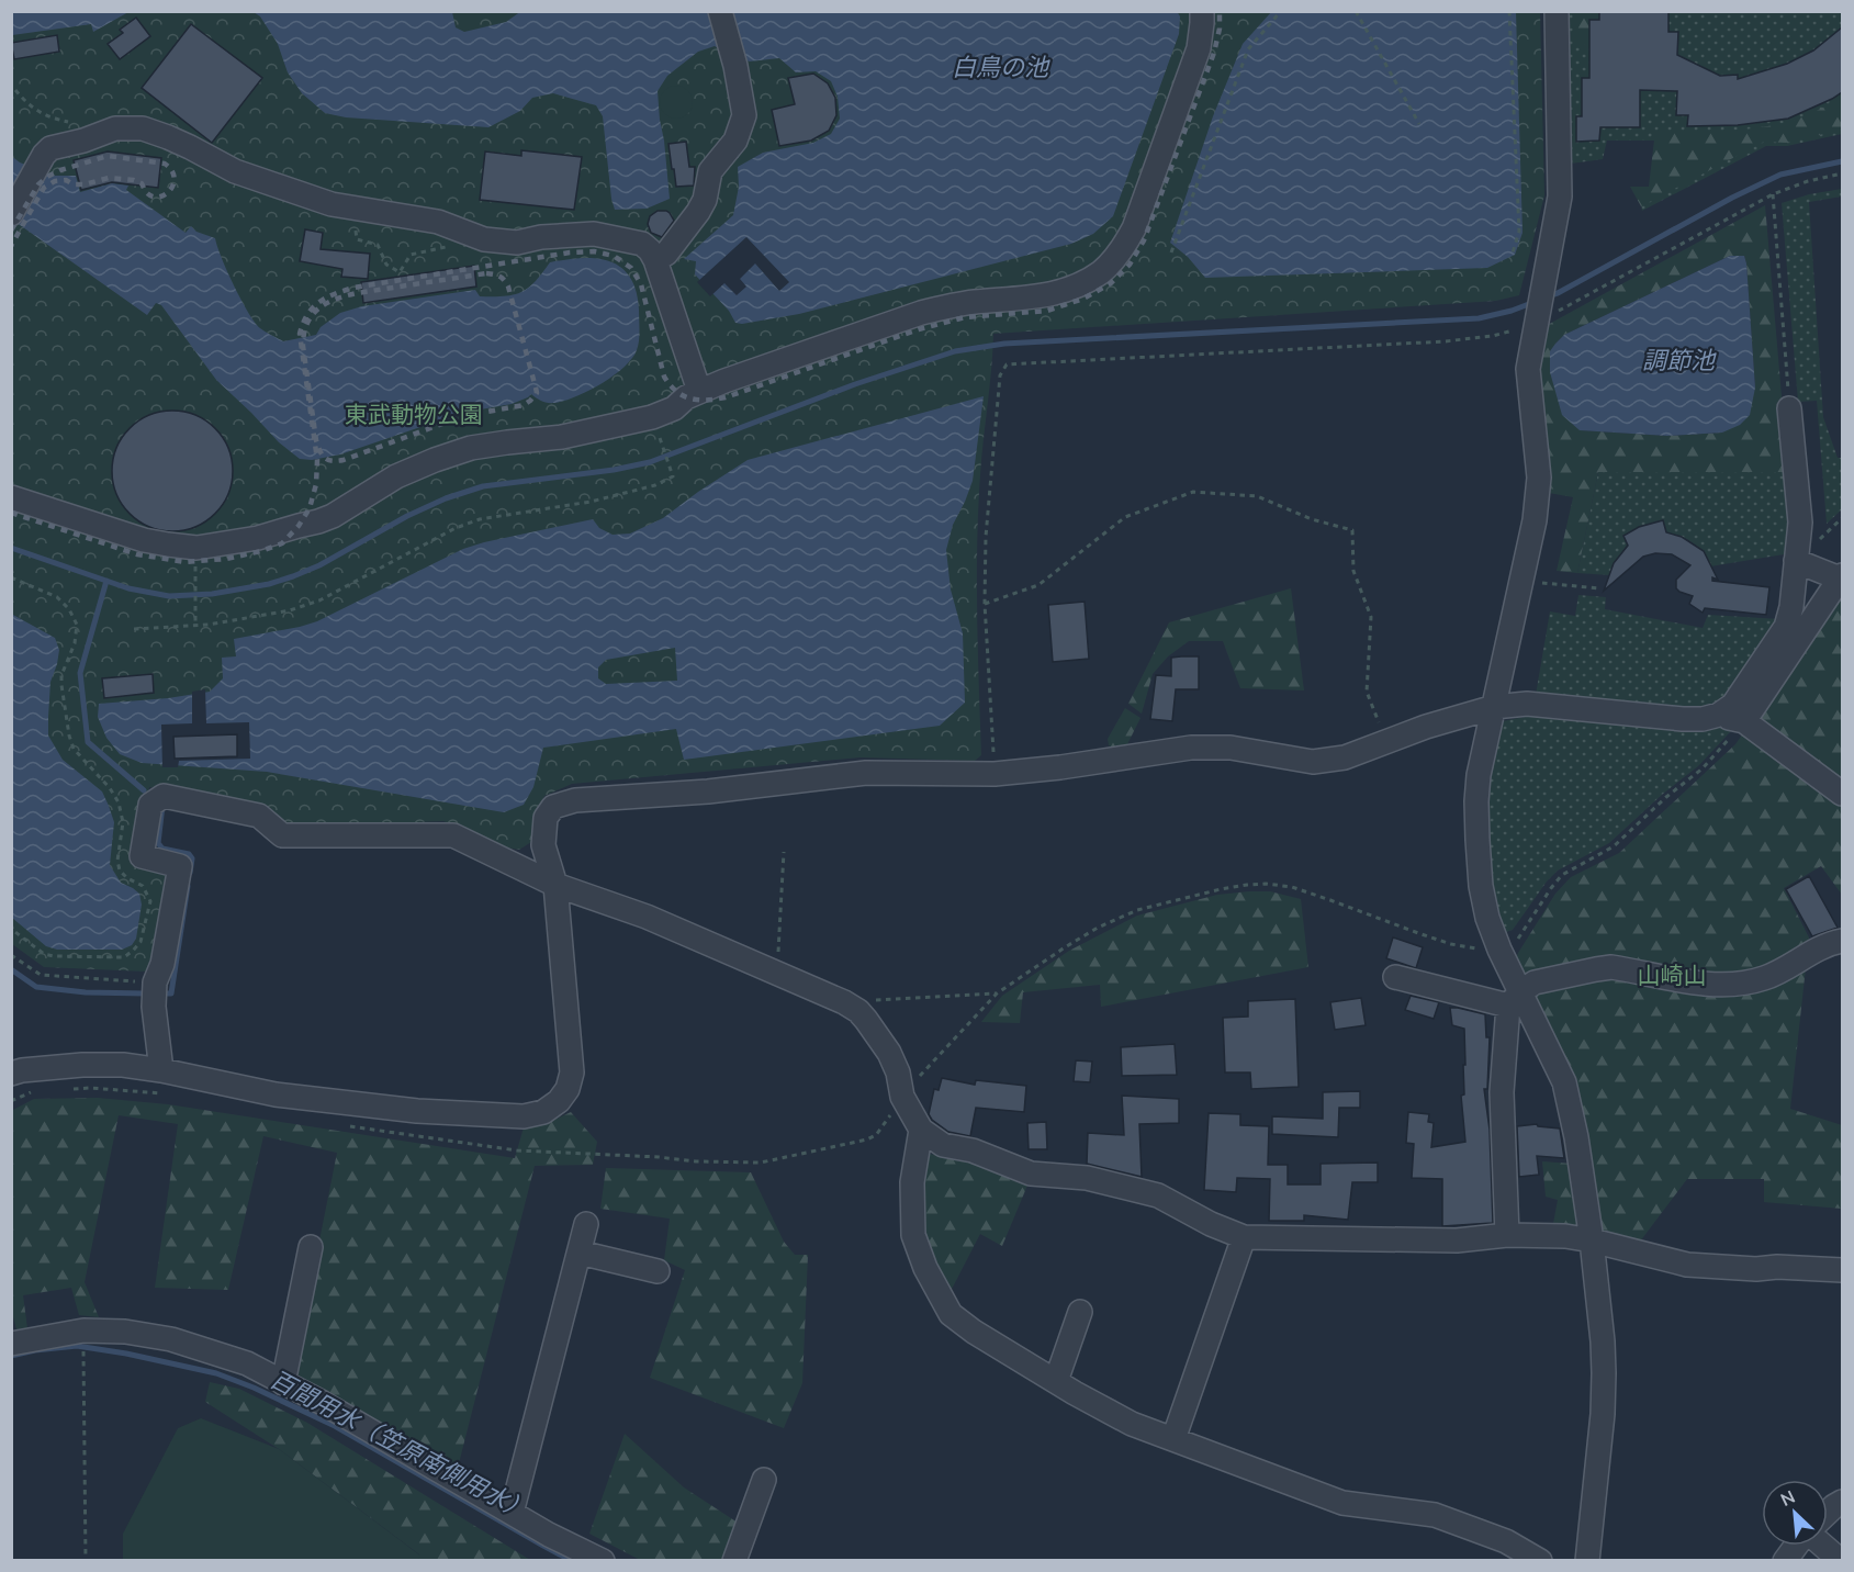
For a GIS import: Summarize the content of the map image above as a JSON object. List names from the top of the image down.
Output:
{
  "water": ["白鳥の池", "調節池", "百間用水（笠原南側用水）"],
  "parks": ["東武動物公園", "山崎山"],
  "north": "top left"
}
